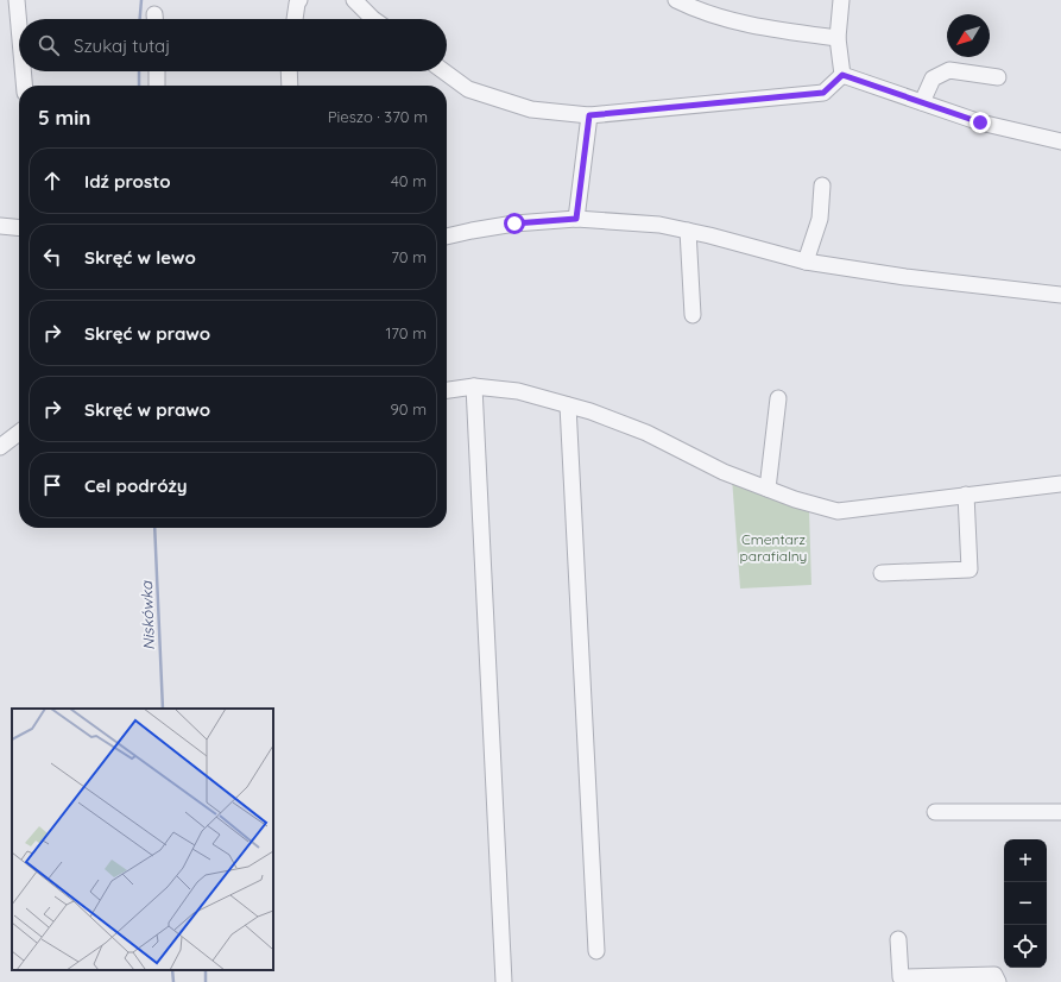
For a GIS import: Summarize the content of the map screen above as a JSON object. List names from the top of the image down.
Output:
{
  "water": ["Niskówka"],
  "parks": ["Cmentarz parafialny"],
  "north": "bottom left",
  "page": {
    "search": "Szukaj tutaj",
    "heading": ["5 min", "Pieszo · 370 m"],
    "list": [
      ["Idź prosto", "40 m"],
      ["Skręć w lewo", "70 m"],
      ["Skręć w prawo", "170 m"],
      ["Skręć w prawo", "90 m"],
      "Cel podróży"
    ],
    "map_buttons": ["+", "−"]
  }
}
